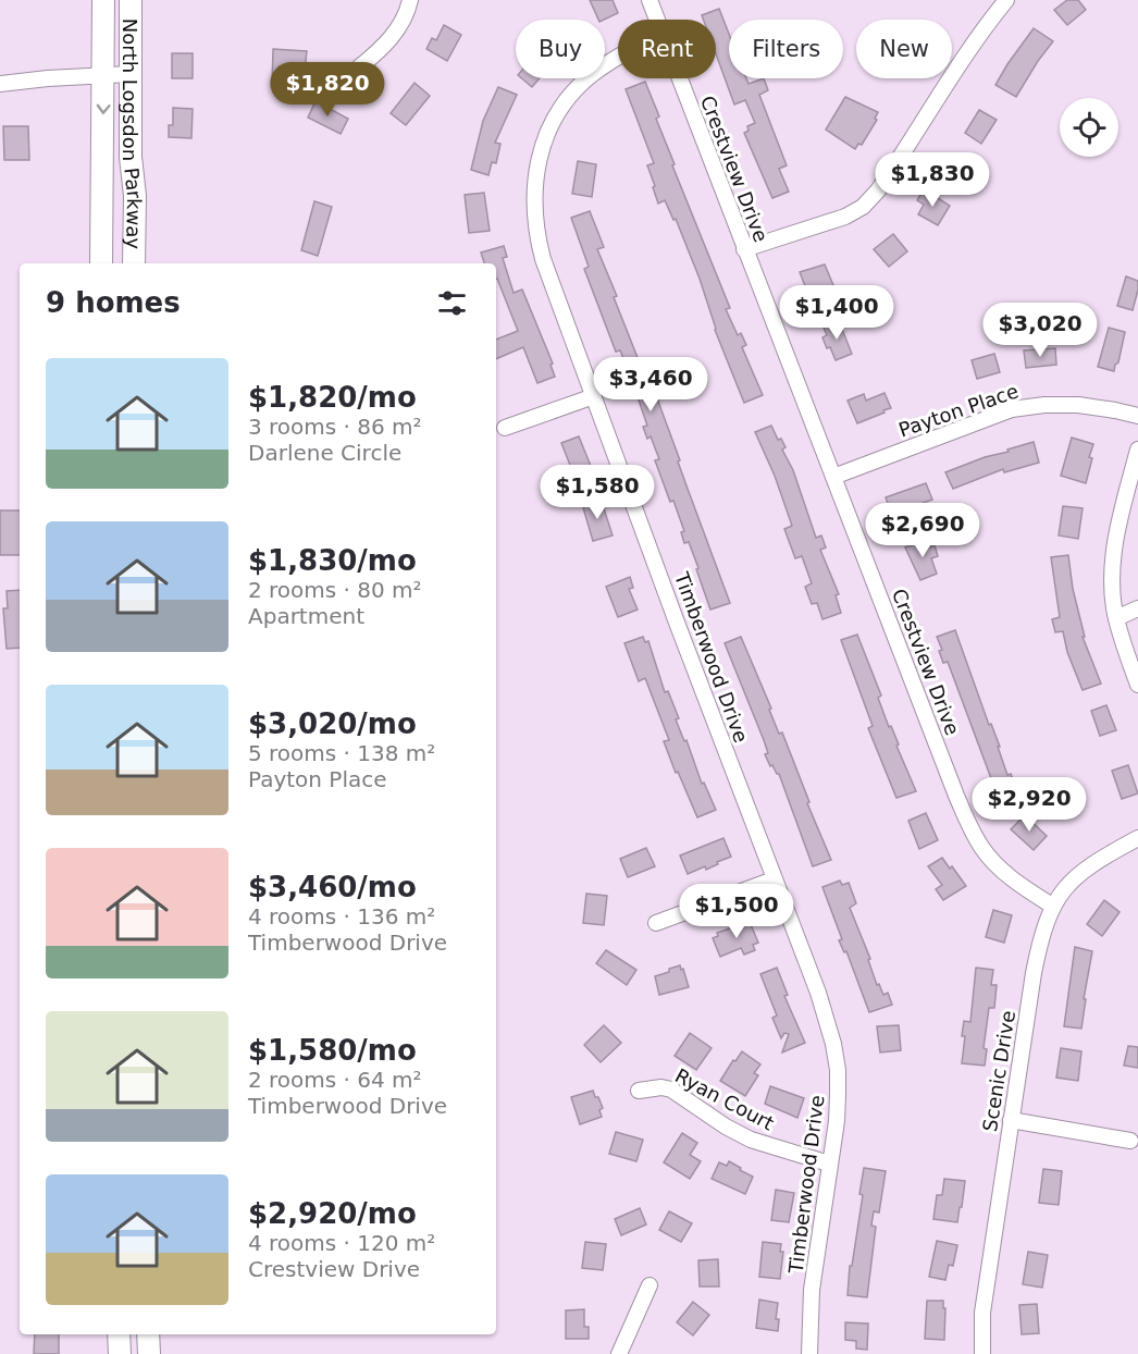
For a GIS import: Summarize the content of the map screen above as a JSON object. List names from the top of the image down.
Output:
{
  "streets": {
    "main road": ["North Logsdon Parkway"],
    "street": [
      "Crestview Drive",
      "Payton Place",
      "Timberwood Drive",
      "Scenic Drive",
      "Ryan Court"
    ]
  },
  "crossings": [
    ["Crestview Drive", "Payton Place"],
    ["Crestview Drive", "Scenic Drive"],
    ["Timberwood Drive", "Ryan Court"]
  ],
  "page": {
    "chip": [
      "Buy",
      "Rent",
      "Filters",
      "New"
    ],
    "price": [
      "$1,820",
      "$1,830",
      "$1,400",
      "$3,020",
      "$3,460",
      "$1,580",
      "$2,690",
      "$2,920",
      "$1,500"
    ],
    "heading": "9 homes",
    "list": [
      {
        "name": "$1,820/mo",
        "note": "3 rooms · 86 m² · Darlene Circle"
      },
      {
        "name": "$1,830/mo",
        "note": "2 rooms · 80 m² · Apartment"
      },
      {
        "name": "$3,020/mo",
        "note": "5 rooms · 138 m² · Payton Place"
      },
      {
        "name": "$3,460/mo",
        "note": "4 rooms · 136 m² · Timberwood Drive"
      },
      {
        "name": "$1,580/mo",
        "note": "2 rooms · 64 m² · Timberwood Drive"
      },
      {
        "name": "$2,920/mo",
        "note": "4 rooms · 120 m² · Crestview Drive"
      }
    ]
  }
}
